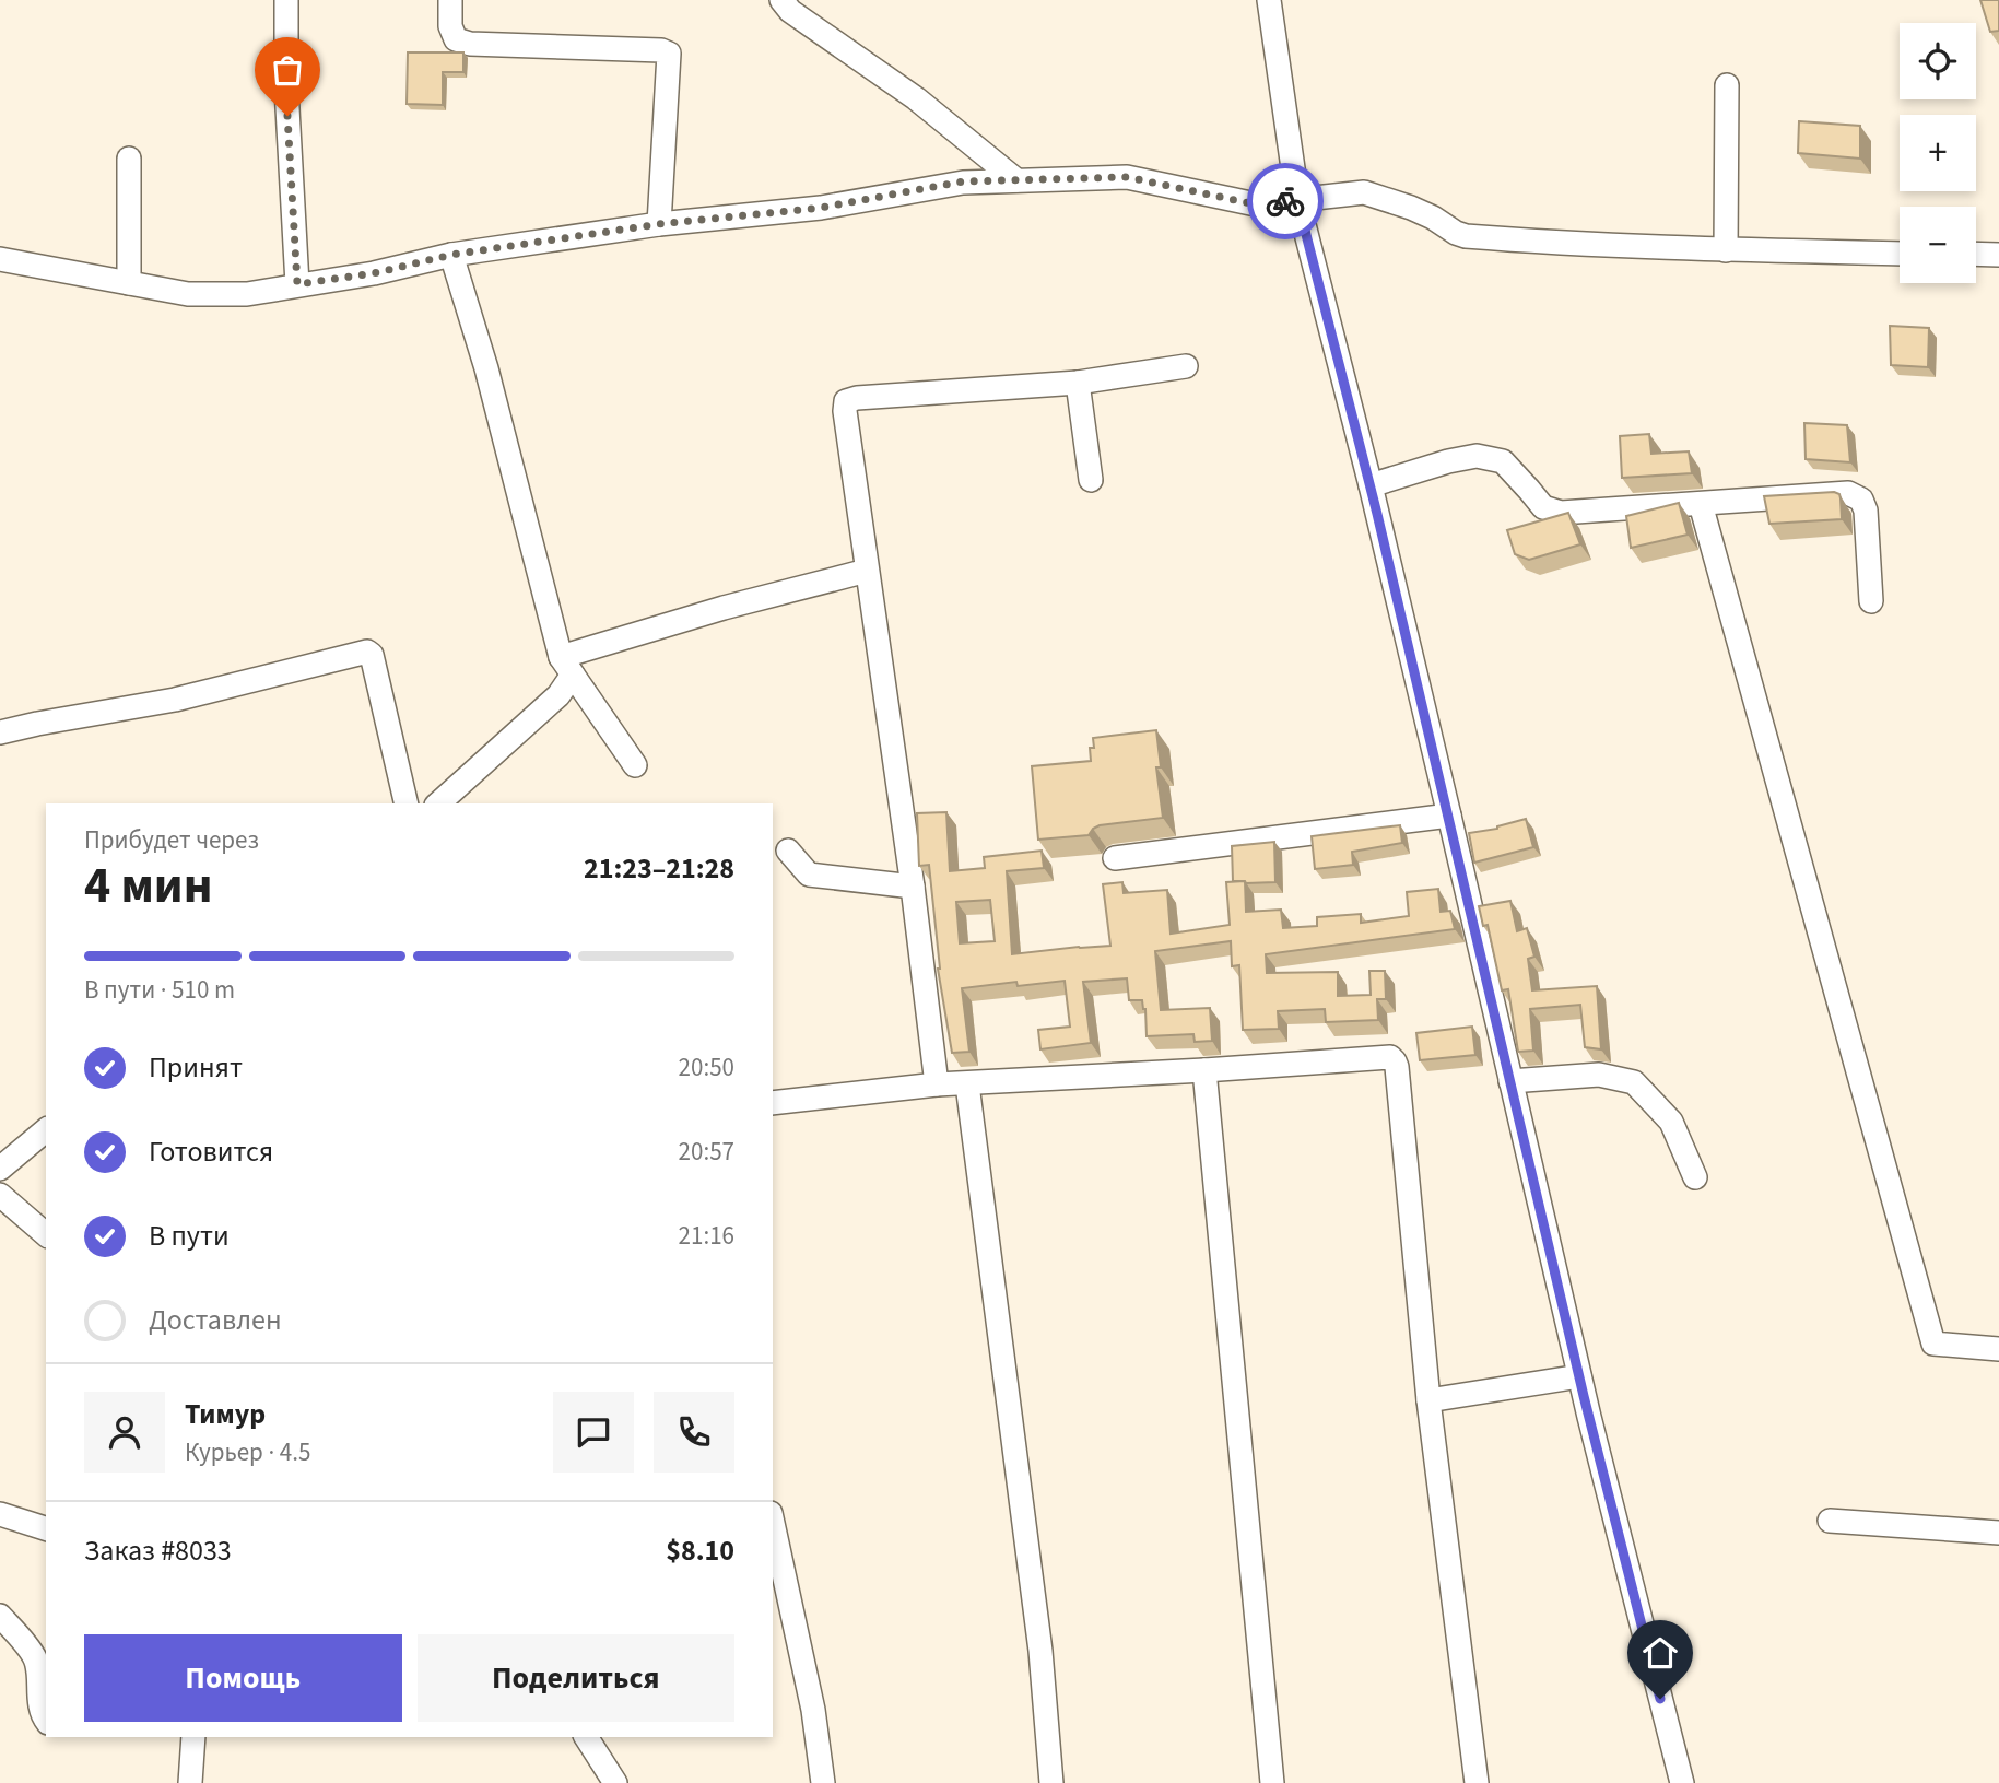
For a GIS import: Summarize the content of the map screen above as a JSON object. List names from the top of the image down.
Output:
{
  "page": {
    "map_buttons": ["+", "−"],
    "heading": ["4 мин", "Прибудет через", "21:23–21:28"],
    "panel": [
      "Тимур",
      "Курьер · 4.5",
      "Заказ #8033",
      "$8.10"
    ],
    "bar": "В пути · 510 m",
    "list": [
      ["Принят", "20:50"],
      ["Готовится", "20:57"],
      ["В пути", "21:16"],
      "Доставлен"
    ],
    "buttons": ["Помощь", "Поделиться"]
  }
}
